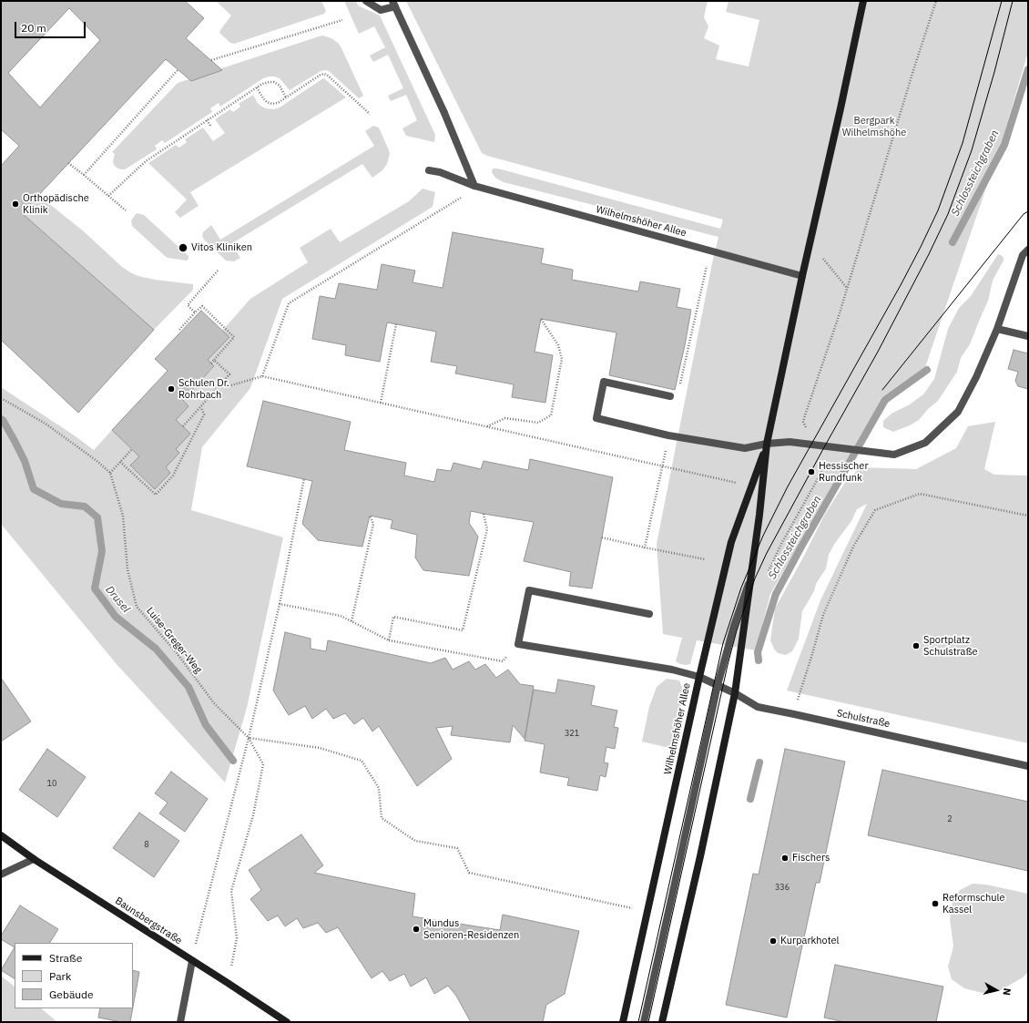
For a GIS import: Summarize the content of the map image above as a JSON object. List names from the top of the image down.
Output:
{
  "streets": {
    "main road": ["Wilhelmshöher Allee", "Baunsbergstraße"],
    "street": ["Schulstraße"],
    "path": ["Luise-Greger-Weg"]
  },
  "crossings": [
    ["Wilhelmshöher Allee", "Schulstraße"],
    ["Luise-Greger-Weg", "Baunsbergstraße"]
  ],
  "water": ["Schlossteichgraben", "Drusel"],
  "parks": ["Bergpark Wilhelmshöhe"],
  "places": [
    "Orthopädische Klinik",
    "Vitos Kliniken",
    "Schulen Dr. Rohrbach",
    "Hessischer Rundfunk",
    "Sportplatz Schulstraße",
    "Fischers",
    "Reformschule Kassel",
    "Mundus Senioren-Residenzen",
    "Kurparkhotel"
  ],
  "house_numbers": [
    "321",
    "10",
    "2",
    "8",
    "336"
  ],
  "legend": ["Straße", "Park", "Gebäude"],
  "scale_bar": "20 m",
  "north": "right"
}
